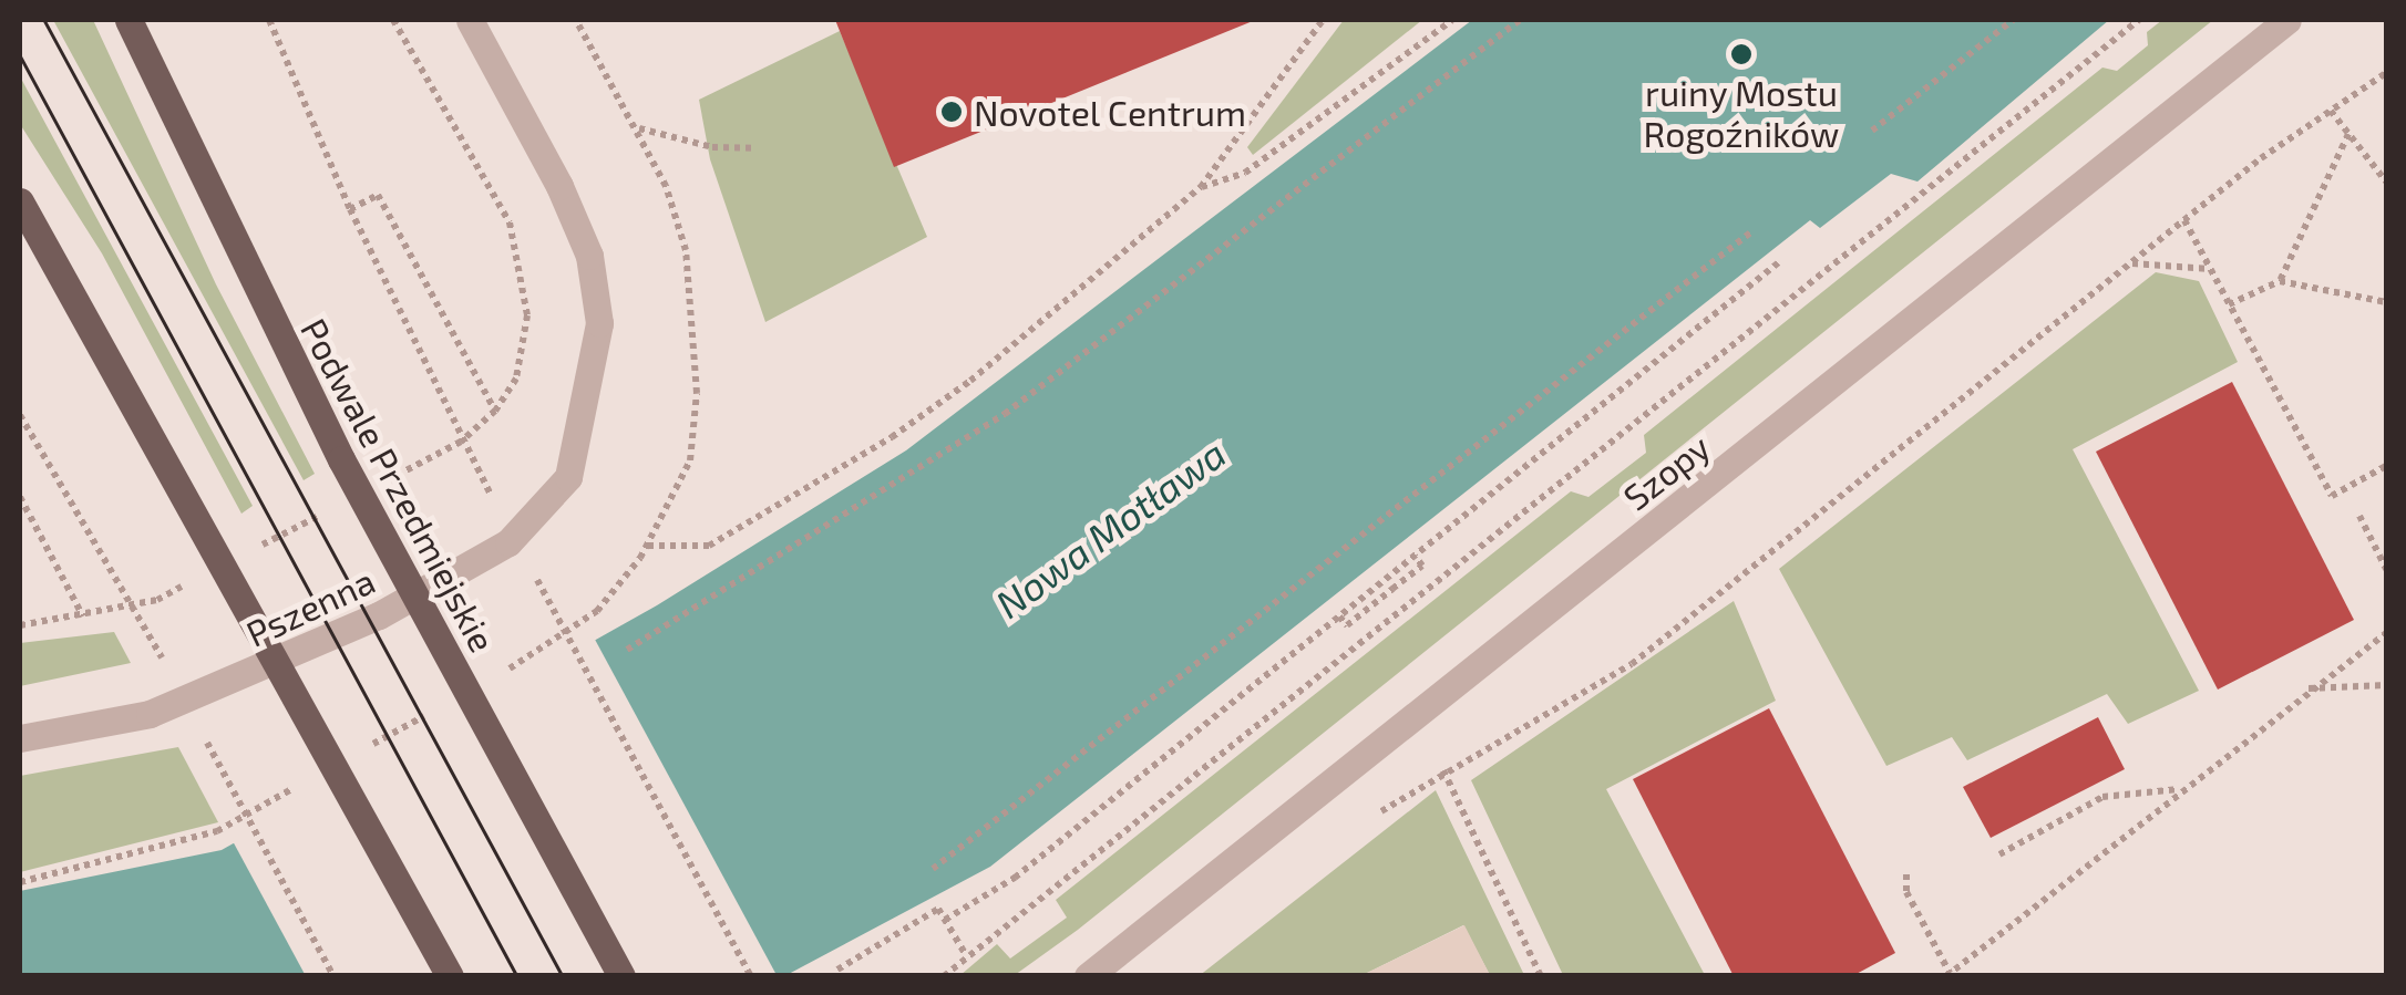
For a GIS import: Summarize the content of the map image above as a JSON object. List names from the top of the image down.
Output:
{
  "streets": {
    "main road": ["Podwale Przedmiejskie"],
    "street": ["Szopy", "Pszenna"]
  },
  "water": ["Nowa Motława"],
  "places": ["ruiny Mostu Rogoźników", "Novotel Centrum"]
}
